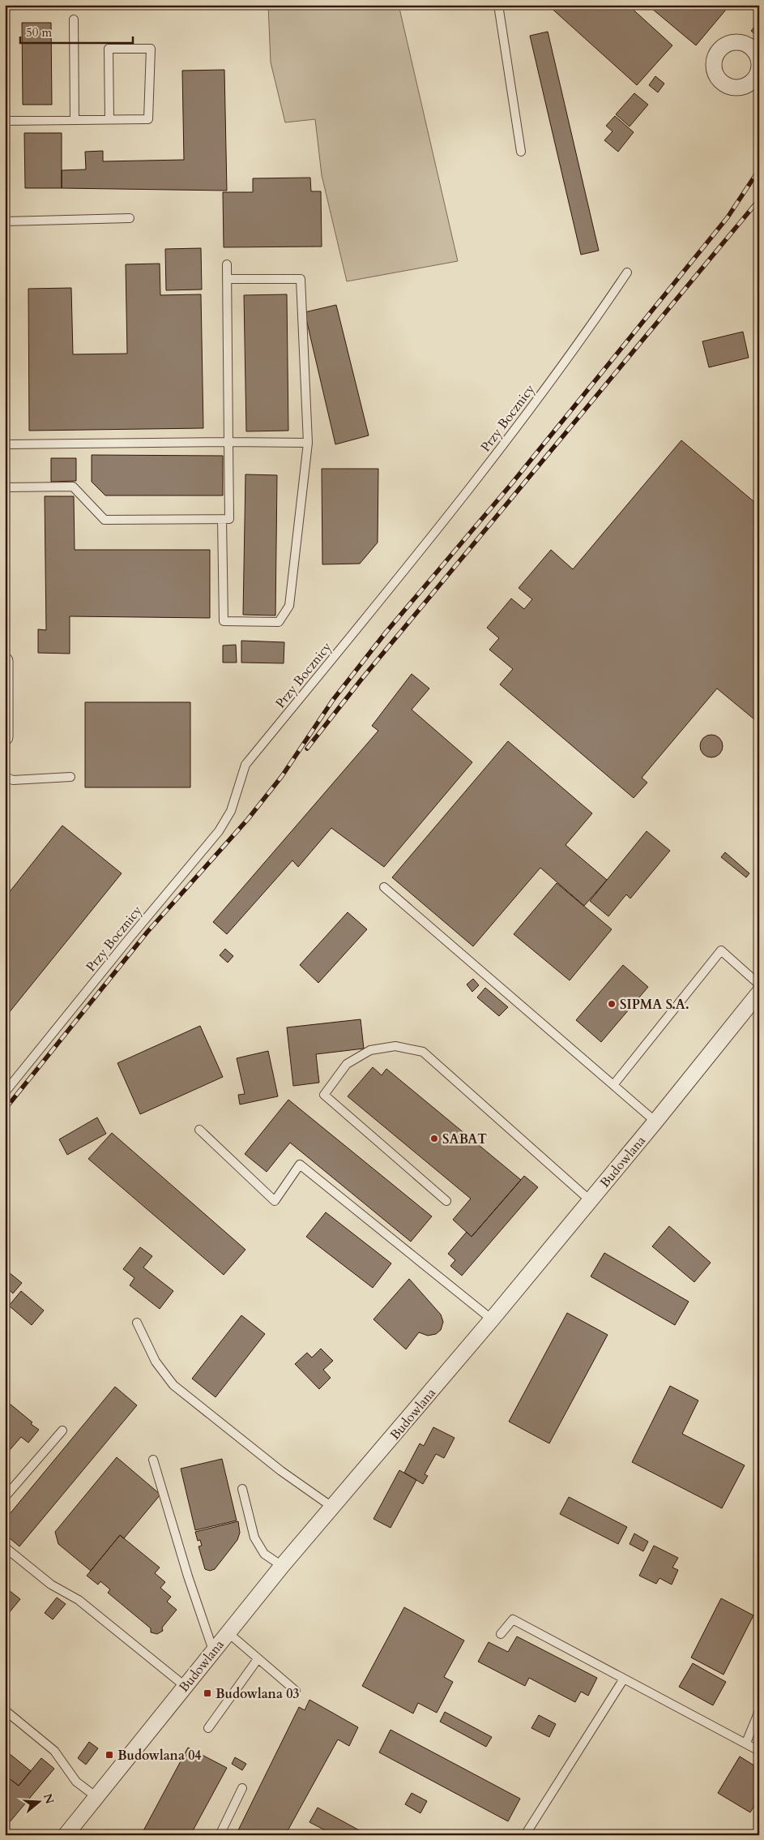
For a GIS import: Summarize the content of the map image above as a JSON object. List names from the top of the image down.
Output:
{
  "streets": {
    "street": ["Budowlana"],
    "lane": ["Przy Bocznicy"]
  },
  "places": {
    "other": ["SIPMA S.A.", "SABAT"],
    "transit": ["Budowlana 03", "Budowlana 04"]
  },
  "scale_bar": "50 m",
  "north": "right"
}
